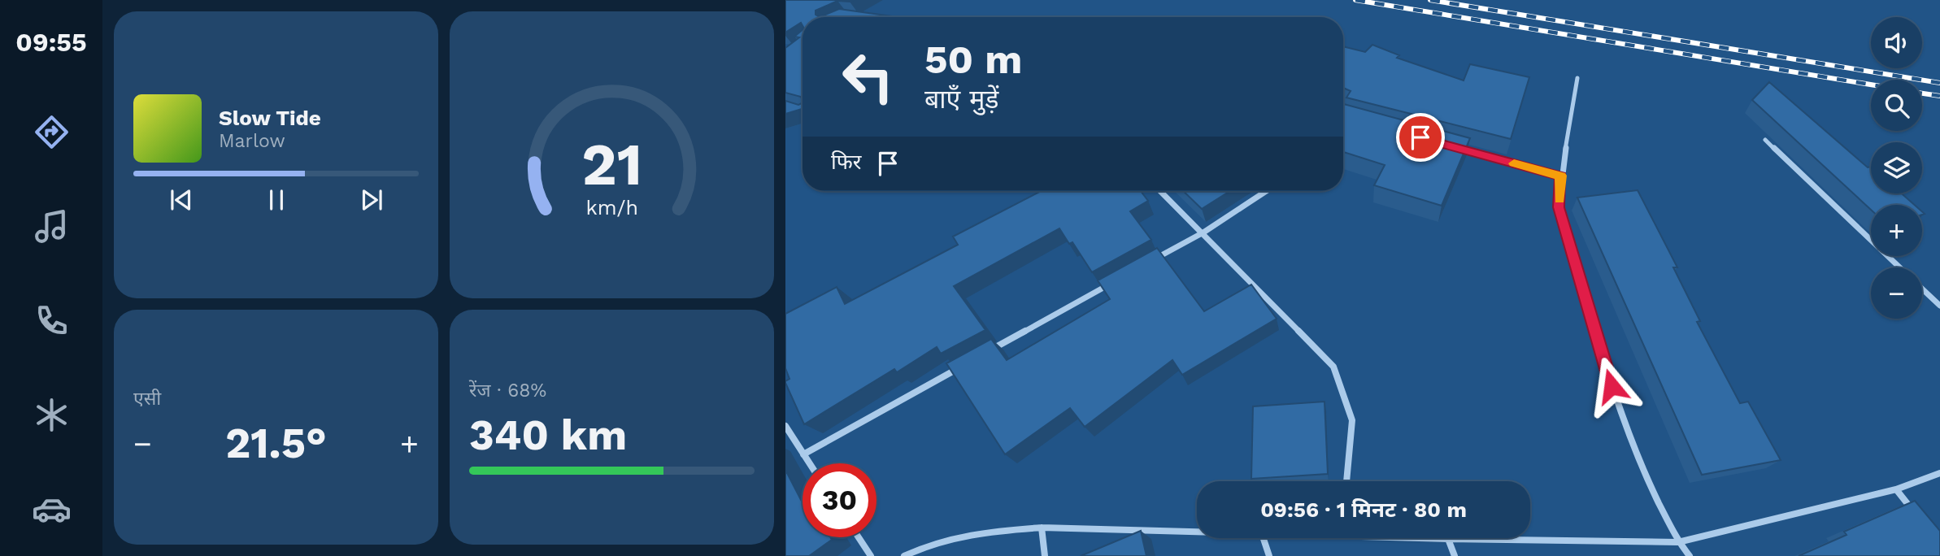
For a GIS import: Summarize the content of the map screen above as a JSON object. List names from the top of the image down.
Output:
{
  "page": {
    "tabs": "09:55",
    "map_buttons": ["+", "−"],
    "turn": ["50 m", "बाएँ मुड़ें"],
    "song": ["Slow Tide", "Marlow"],
    "then": "फिर",
    "tile": [
      "एसी",
      ["रेंज · 68%", "340 km"]
    ],
    "heat": ["−", "21.5°", "+"],
    "limit": "30",
    "trip": "09:56 · 1 मिनट · 80 m",
    "gauge": ["21", "km/h"]
  }
}
